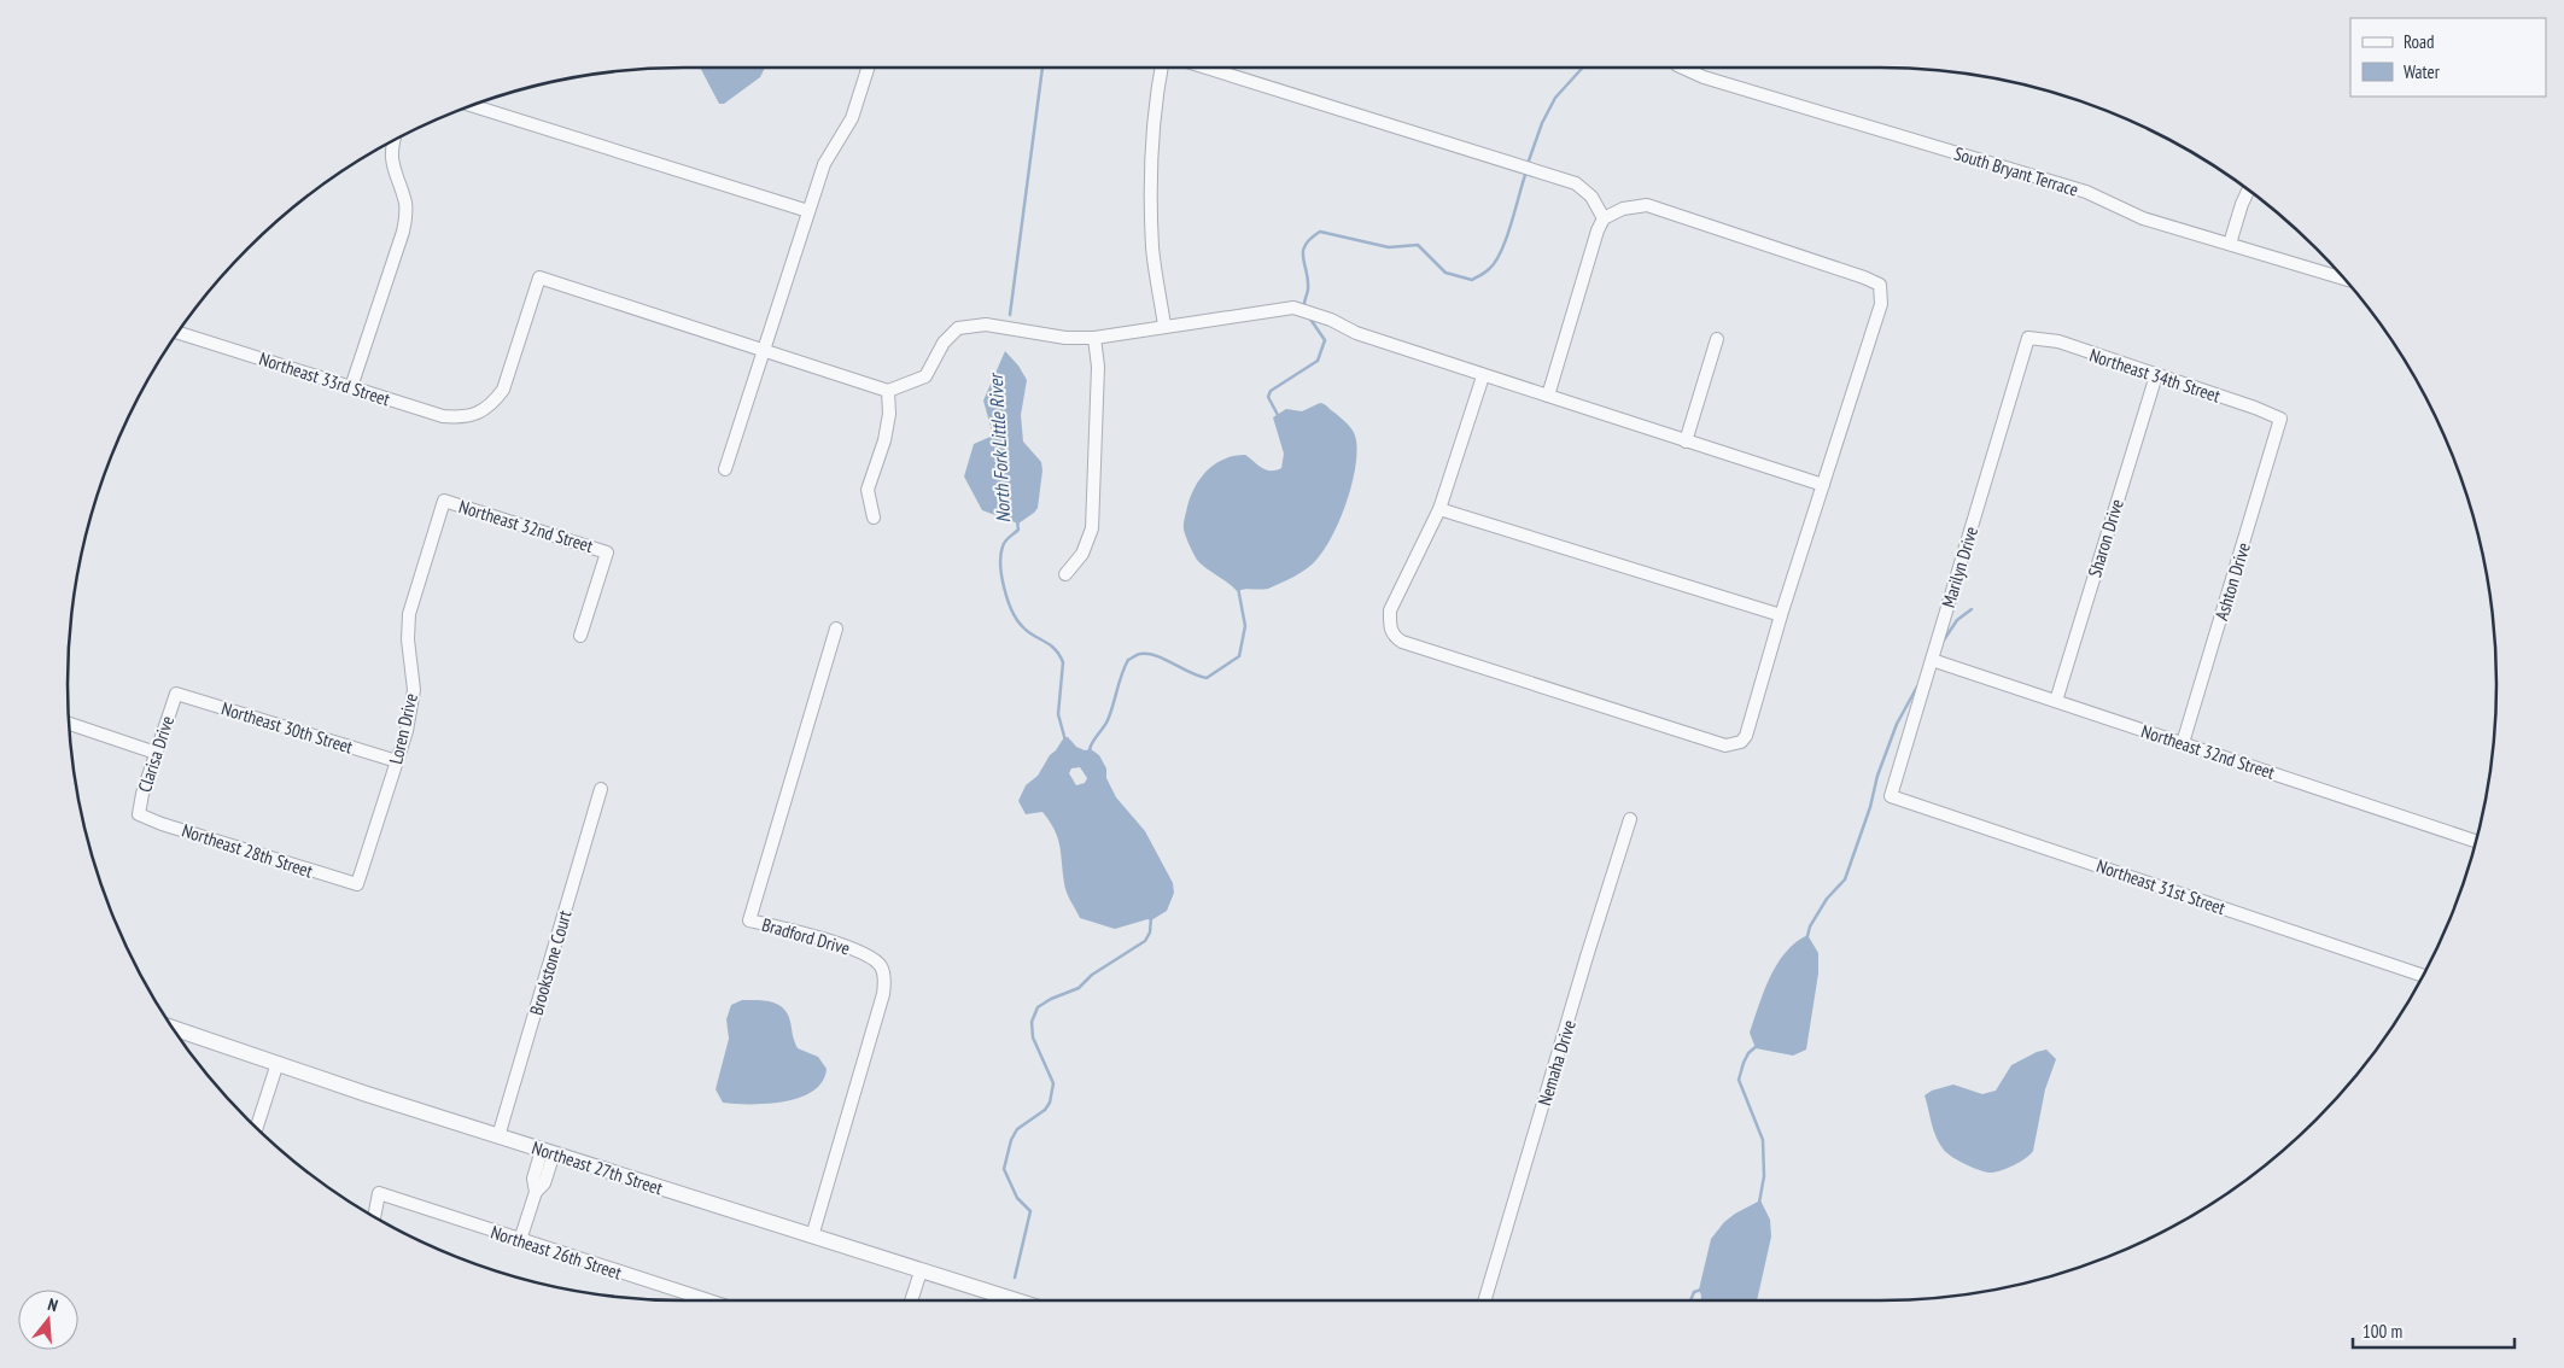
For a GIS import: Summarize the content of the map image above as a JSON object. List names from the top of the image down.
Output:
{
  "streets": {
    "street": [
      "South Bryant Terrace",
      "Northeast 34th Street",
      "Northeast 33rd Street",
      "Northeast 32nd Street",
      "Sharon Drive",
      "Marilyn Drive",
      "Ashton Drive",
      "Northeast 30th Street",
      "Loren Drive",
      "Clarisa Drive",
      "Northeast 28th Street",
      "Northeast 31st Street",
      "Bradford Drive",
      "Brookstone Court",
      "Nemaha Drive",
      "Northeast 27th Street",
      "Northeast 26th Street"
    ]
  },
  "crossings": [
    ["Northeast 34th Street", "Sharon Drive"],
    ["Northeast 34th Street", "Marilyn Drive"],
    ["Northeast 34th Street", "Ashton Drive"],
    ["Northeast 32nd Street", "Sharon Drive"],
    ["Northeast 32nd Street", "Marilyn Drive"],
    ["Northeast 32nd Street", "Ashton Drive"],
    ["Northeast 32nd Street", "Loren Drive"],
    ["Marilyn Drive", "Northeast 31st Street"],
    ["Northeast 30th Street", "Loren Drive"],
    ["Northeast 30th Street", "Clarisa Drive"],
    ["Loren Drive", "Northeast 28th Street"],
    ["Clarisa Drive", "Northeast 28th Street"],
    ["Bradford Drive", "Northeast 27th Street"],
    ["Brookstone Court", "Northeast 27th Street"]
  ],
  "water": ["North Fork Little River"],
  "legend": ["Road", "Water"],
  "scale_bar": "100 m",
  "north": "top"
}
